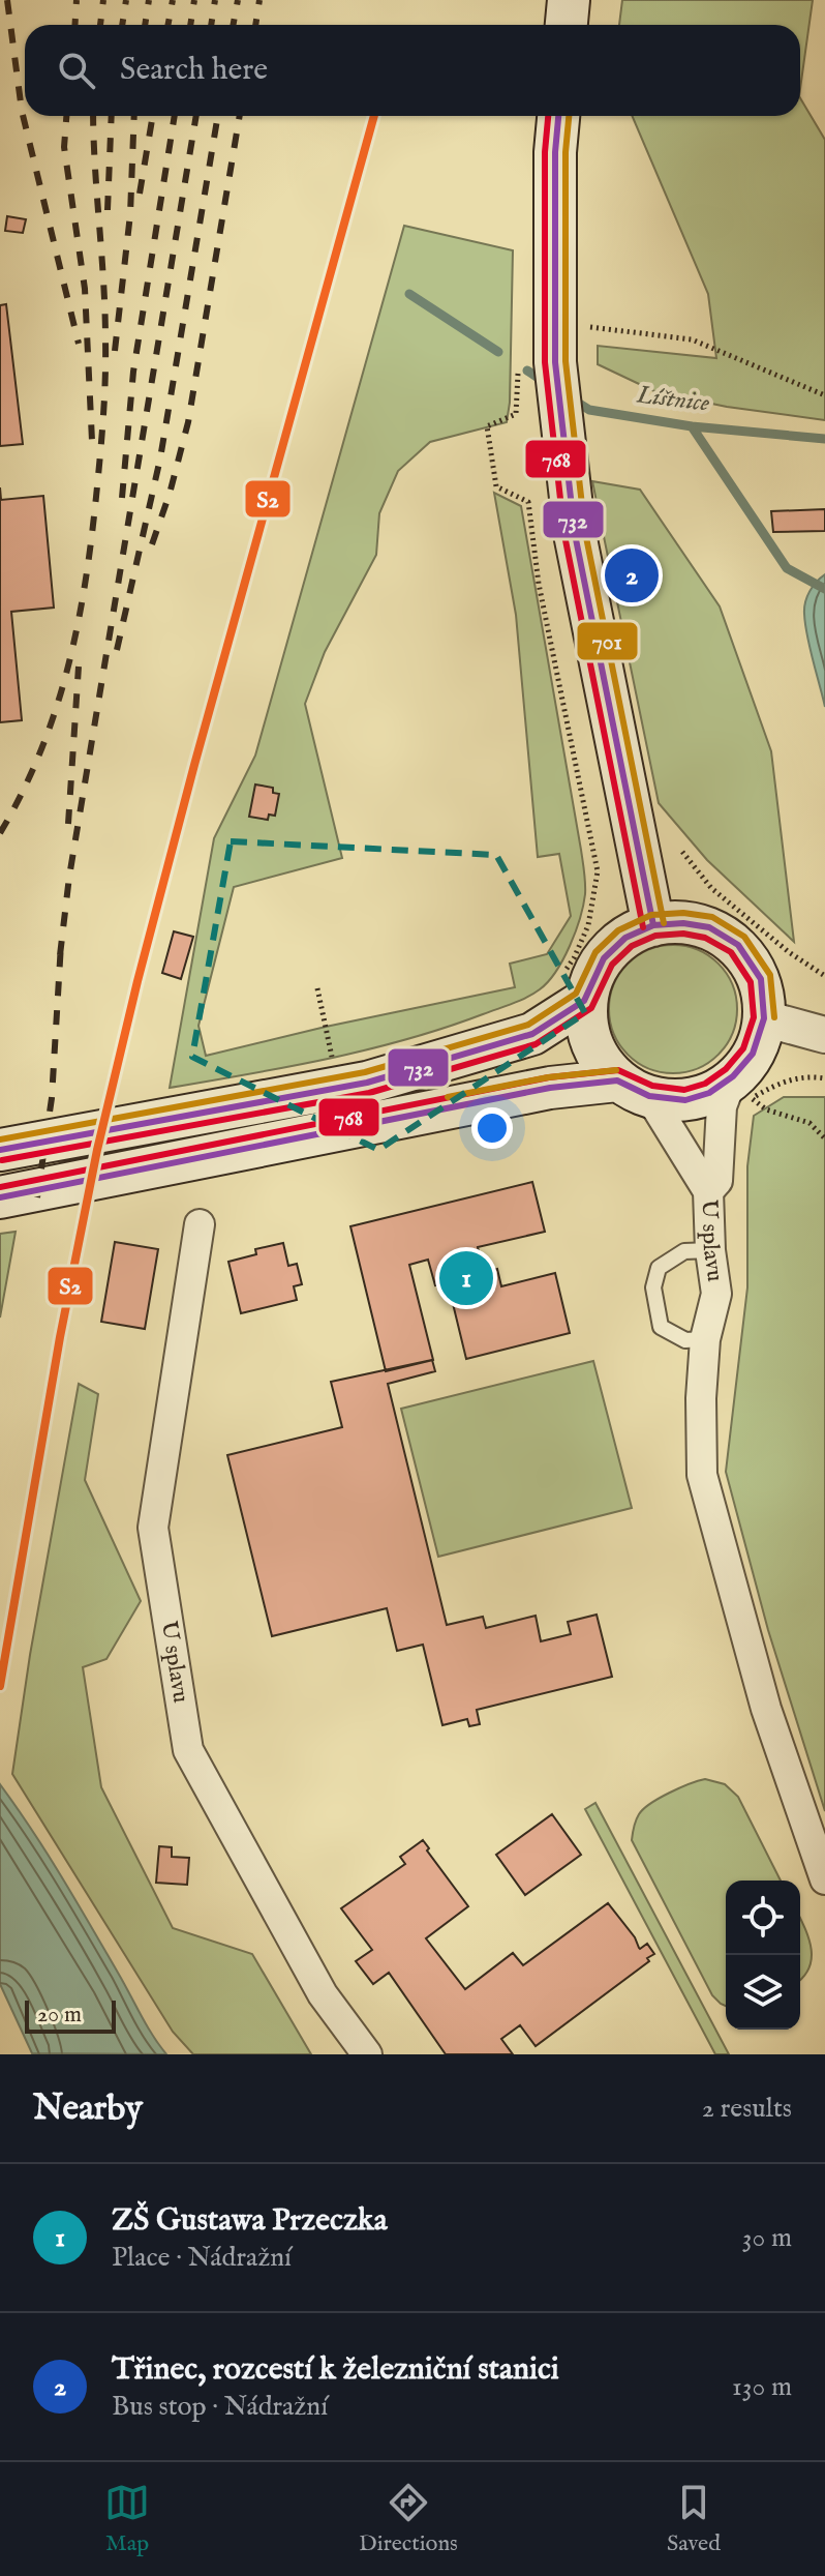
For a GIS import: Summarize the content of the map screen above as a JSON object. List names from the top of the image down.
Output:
{
  "streets": {
    "street": ["U splavu"]
  },
  "water": ["Líštnice"],
  "lines": [
    "transit line S2",
    "transit line 732",
    "transit line 768",
    "transit line 701"
  ],
  "scale_bar": "20 m",
  "page": {
    "search": "Search here",
    "pins": ["2", "1"],
    "scale": "20 m",
    "heading": ["Nearby", "2 results"],
    "list": [
      {
        "mark": "1",
        "name": "ZŠ Gustawa Przeczka",
        "note": "Place · Nádražní",
        "value": "30 m"
      },
      {
        "mark": "2",
        "name": "Třinec, rozcestí k železniční stanici",
        "note": "Bus stop · Nádražní",
        "value": "130 m"
      }
    ],
    "nav": ["Map", "Directions", "Saved"]
  }
}
